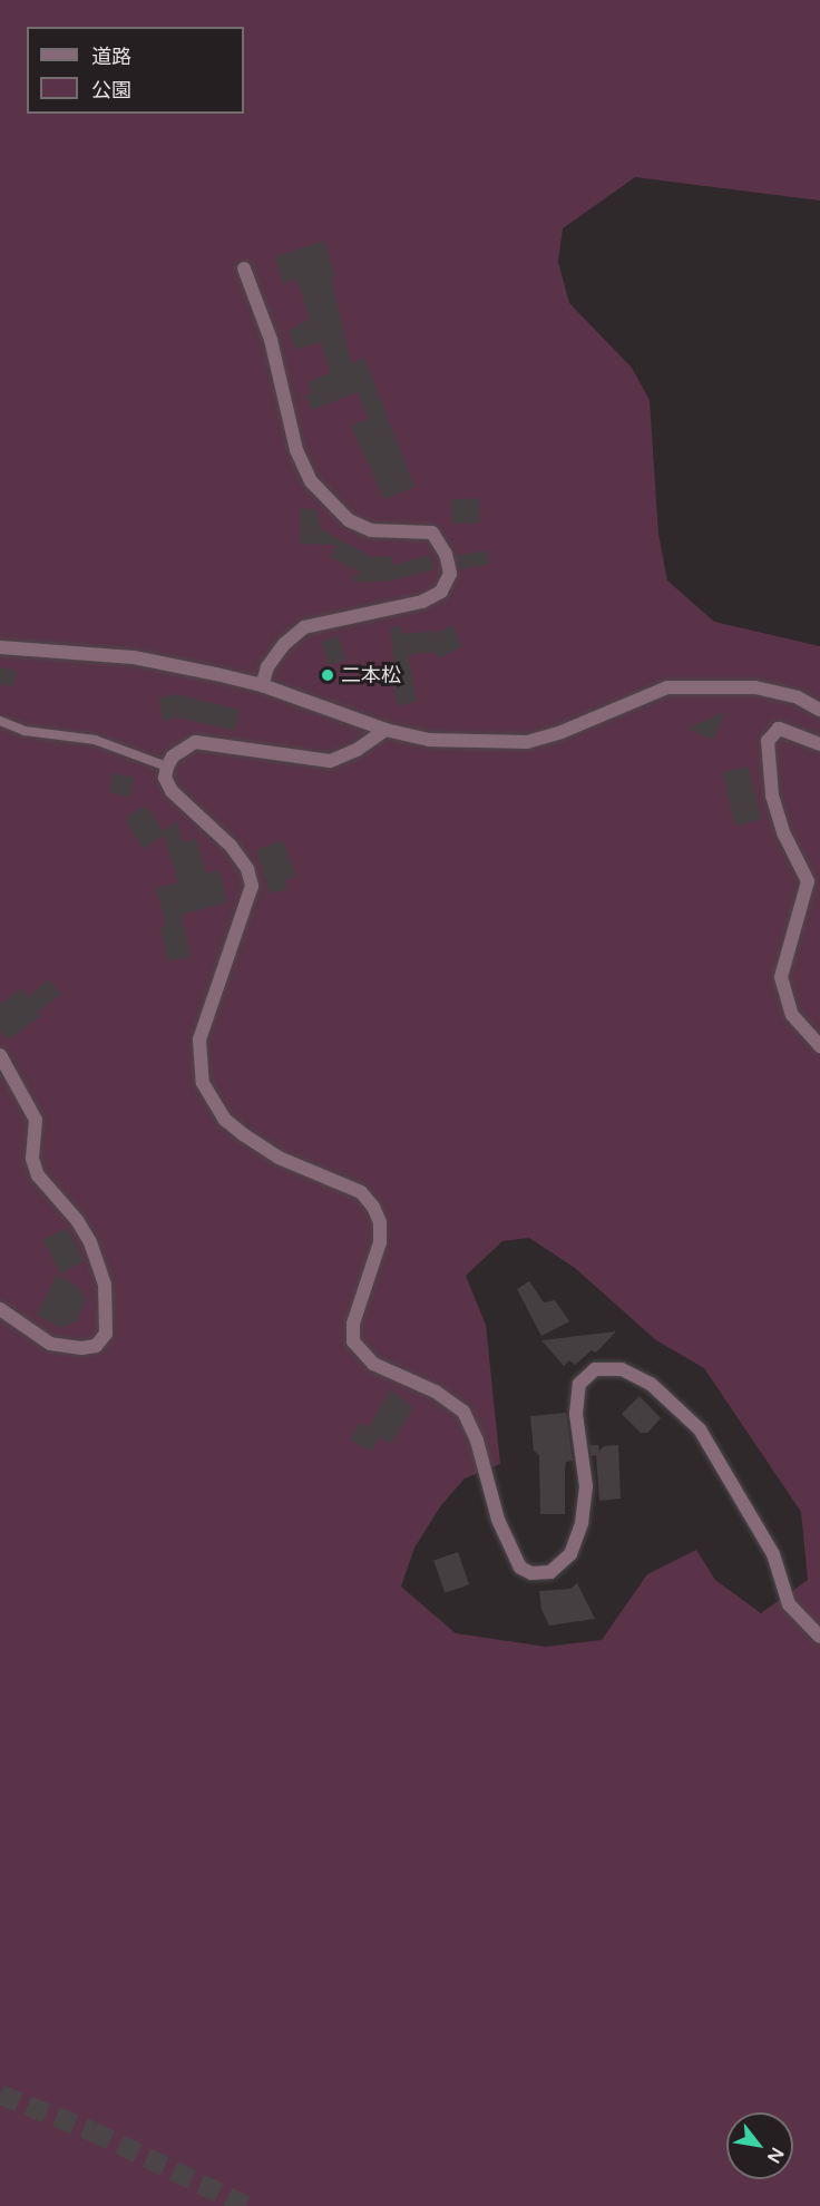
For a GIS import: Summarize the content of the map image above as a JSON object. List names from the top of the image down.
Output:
{
  "places": ["二本松"],
  "legend": ["道路", "公園"],
  "north": "bottom right"
}
